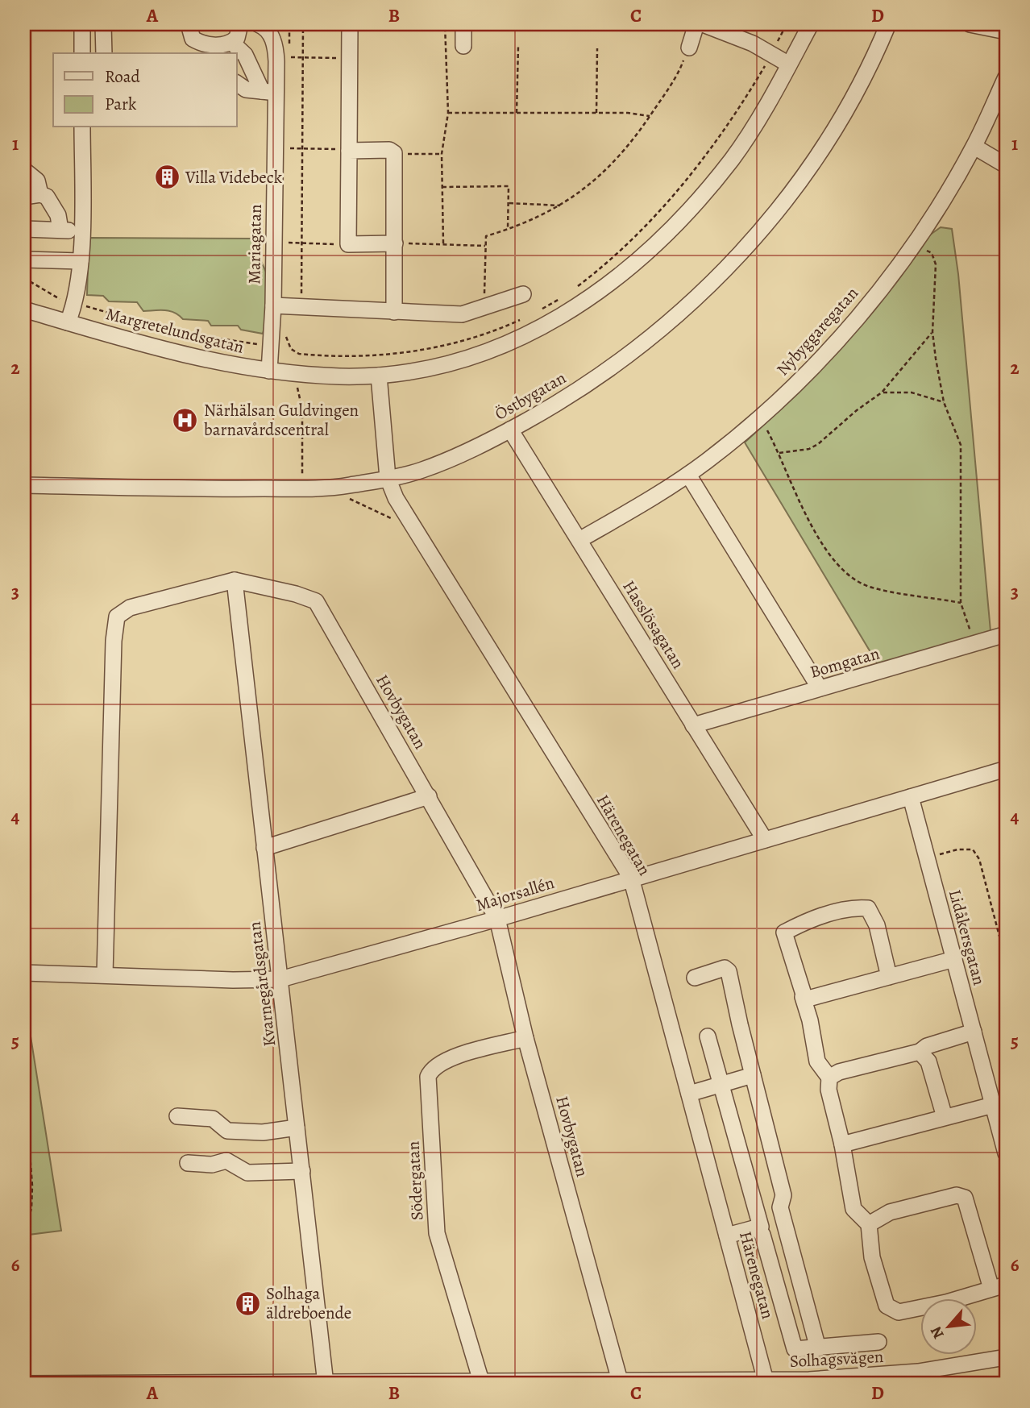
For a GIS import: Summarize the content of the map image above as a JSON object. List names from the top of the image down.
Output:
{
  "streets": {
    "street": [
      "Mariagatan",
      "Margretelundsgatan",
      "Nybyggaregatan",
      "Östbygatan",
      "Hasslösagatan",
      "Bomgatan",
      "Hovbygatan",
      "Härenegatan",
      "Majorsallén",
      "Lidåkersgatan",
      "Kvarnegårdsgatan",
      "Södergatan",
      "Solhagsvägen"
    ]
  },
  "crossings": [
    ["Mariagatan", "Margretelundsgatan"],
    ["Margretelundsgatan", "Härenegatan"],
    ["Nybyggaregatan", "Hasslösagatan"],
    ["Östbygatan", "Hasslösagatan"],
    ["Östbygatan", "Härenegatan"],
    ["Hasslösagatan", "Bomgatan"],
    ["Hasslösagatan", "Majorsallén"],
    ["Hovbygatan", "Majorsallén"],
    ["Hovbygatan", "Kvarnegårdsgatan"],
    ["Hovbygatan", "Södergatan"],
    ["Hovbygatan", "Solhagsvägen"],
    ["Härenegatan", "Majorsallén"],
    ["Härenegatan", "Solhagsvägen"],
    ["Majorsallén", "Lidåkersgatan"],
    ["Majorsallén", "Kvarnegårdsgatan"],
    ["Kvarnegårdsgatan", "Solhagsvägen"],
    ["Södergatan", "Solhagsvägen"]
  ],
  "places": {
    "building": ["Villa Videbeck", "Solhaga äldreboende"],
    "hospital": ["Närhälsan Guldvingen barnavårdscentral"]
  },
  "legend": ["Road", "Park"],
  "north": "bottom left",
  "grid": {
    "columns": [
      "A",
      "B",
      "C",
      "D"
    ],
    "rows": [
      "1",
      "2",
      "3",
      "4",
      "5",
      "6"
    ]
  }
}
